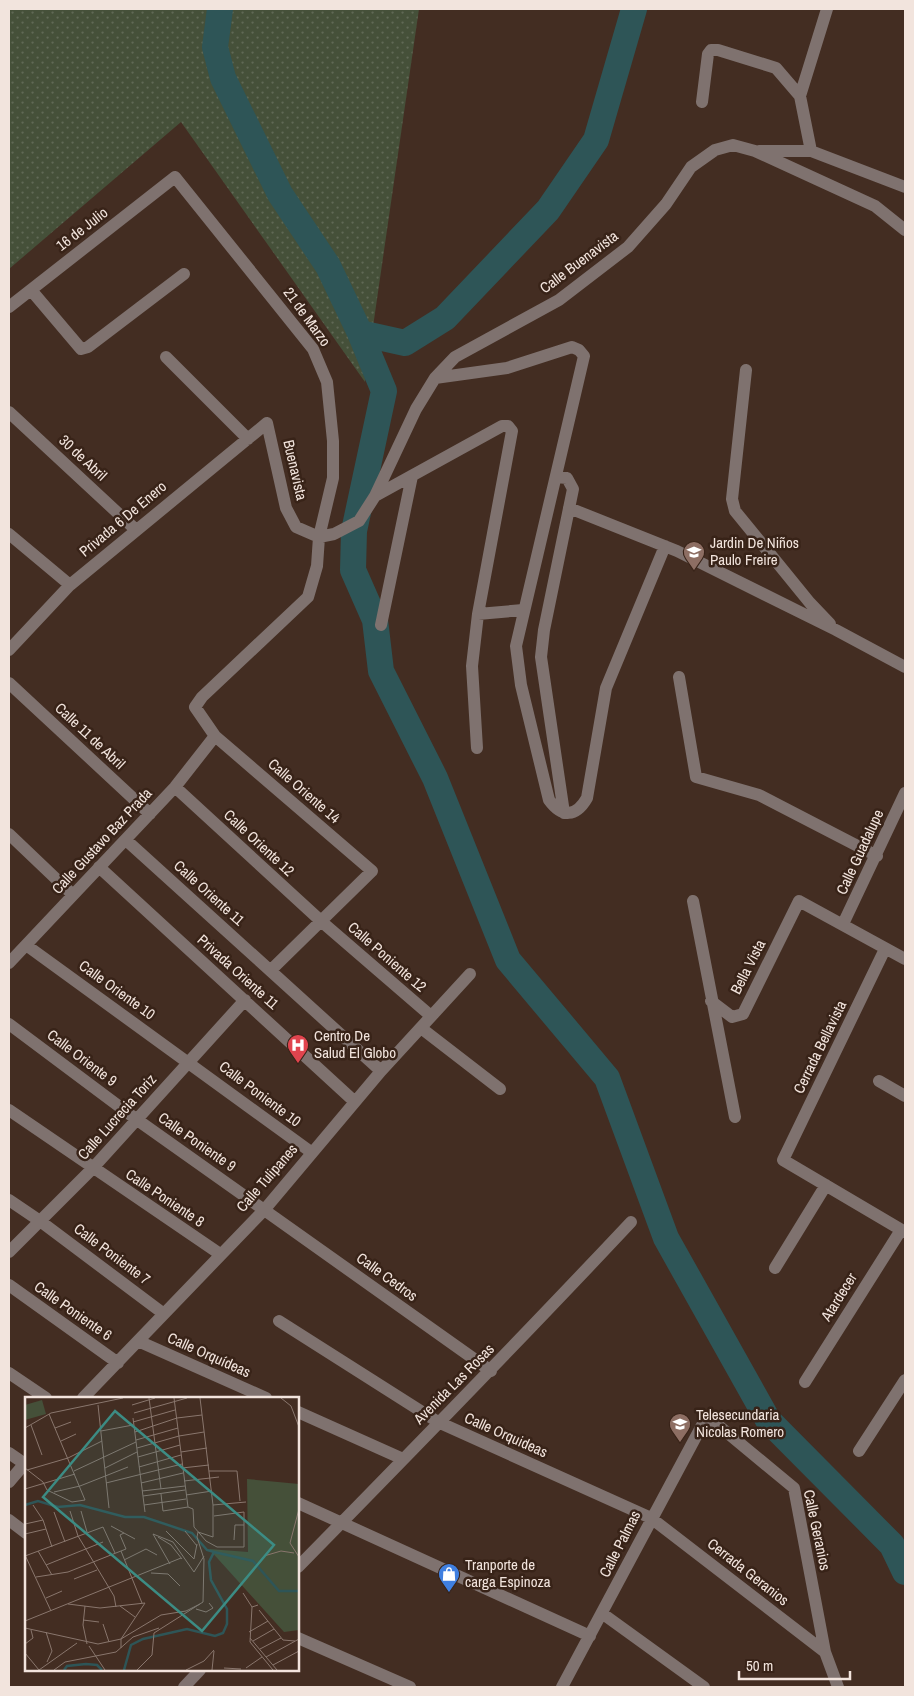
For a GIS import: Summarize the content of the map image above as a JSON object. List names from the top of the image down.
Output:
{
  "streets": {
    "street": [
      "16 de Julio",
      "Calle Buenavista",
      "21 de Marzo",
      "30 de Abril",
      "Buenavista",
      "Privada 6 De Enero",
      "Calle 11 de Abril",
      "Calle Oriente 14",
      "Calle Gustavo Baz Prada",
      "Calle Oriente 12",
      "Calle Guadalupe",
      "Calle Oriente 11",
      "Calle Poniente 12",
      "Bella Vista",
      "Privada Oriente 11",
      "Calle Oriente 10",
      "Cerrada Bellavista",
      "Calle Oriente 9",
      "Calle Poniente 10",
      "Calle Lucrecia Toriz",
      "Calle Poniente 9",
      "Calle Tulipanes",
      "Calle Poniente 8",
      "Calle Poniente 7",
      "Calle Cedros",
      "Atardecer",
      "Calle Poniente 6",
      "Calle Orquídeas",
      "Avenida Las Rosas",
      "Calle Orquideas",
      "Calle Geranios",
      "Calle Palmas",
      "Cerrada Geranios"
    ]
  },
  "crossings": [
    ["16 de Julio", "21 de Marzo"],
    ["Calle Buenavista", "21 de Marzo"],
    ["Calle Buenavista", "Buenavista"],
    ["Calle Buenavista", "Calle Oriente 14"],
    ["21 de Marzo", "Buenavista"],
    ["21 de Marzo", "Calle Oriente 14"],
    ["30 de Abril", "Privada 6 De Enero"],
    ["Buenavista", "Privada 6 De Enero"],
    ["Buenavista", "Calle Oriente 14"],
    ["Calle 11 de Abril", "Calle Gustavo Baz Prada"],
    ["Calle Oriente 14", "Calle Gustavo Baz Prada"],
    ["Calle Oriente 14", "Calle Oriente 12"],
    ["Calle Oriente 14", "Calle Poniente 12"],
    ["Calle Gustavo Baz Prada", "Calle Oriente 12"],
    ["Calle Gustavo Baz Prada", "Calle Oriente 11"],
    ["Calle Gustavo Baz Prada", "Privada Oriente 11"],
    ["Calle Gustavo Baz Prada", "Calle Oriente 10"],
    ["Calle Oriente 12", "Calle Poniente 12"],
    ["Calle Guadalupe", "Bella Vista"],
    ["Calle Oriente 11", "Calle Tulipanes"],
    ["Calle Poniente 12", "Calle Tulipanes"],
    ["Privada Oriente 11", "Calle Lucrecia Toriz"],
    ["Privada Oriente 11", "Calle Tulipanes"],
    ["Calle Oriente 10", "Calle Poniente 10"],
    ["Calle Oriente 10", "Calle Lucrecia Toriz"],
    ["Calle Oriente 9", "Calle Lucrecia Toriz"],
    ["Calle Oriente 9", "Calle Poniente 9"],
    ["Calle Poniente 10", "Calle Lucrecia Toriz"],
    ["Calle Poniente 10", "Calle Tulipanes"],
    ["Calle Lucrecia Toriz", "Calle Poniente 9"],
    ["Calle Lucrecia Toriz", "Calle Poniente 8"],
    ["Calle Lucrecia Toriz", "Calle Poniente 7"],
    ["Calle Poniente 9", "Calle Tulipanes"],
    ["Calle Poniente 9", "Calle Cedros"],
    ["Calle Tulipanes", "Calle Poniente 8"],
    ["Calle Tulipanes", "Calle Poniente 7"],
    ["Calle Tulipanes", "Calle Cedros"],
    ["Calle Tulipanes", "Calle Poniente 6"],
    ["Calle Tulipanes", "Calle Orquídeas"],
    ["Calle Cedros", "Avenida Las Rosas"],
    ["Avenida Las Rosas", "Calle Orquideas"],
    ["Calle Orquideas", "Calle Palmas"],
    ["Calle Orquideas", "Cerrada Geranios"],
    ["Calle Geranios", "Calle Palmas"],
    ["Calle Geranios", "Cerrada Geranios"],
    ["Calle Palmas", "Cerrada Geranios"]
  ],
  "places": {
    "school or university": ["Jardin De Niños Paulo Freire", "Telesecundaria Nicolas Romero"],
    "hospital": ["Centro De Salud El Globo"],
    "shop": ["Tranporte de carga Espinoza"]
  },
  "scale_bar": "50 m"
}
